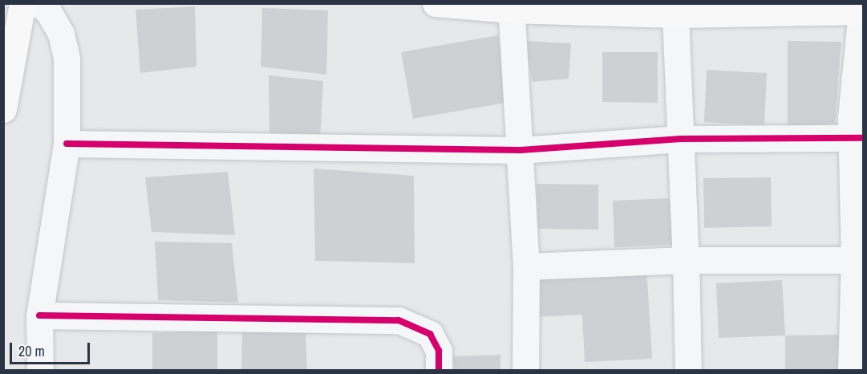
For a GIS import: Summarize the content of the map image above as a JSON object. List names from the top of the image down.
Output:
{
  "scale_bar": "20 m"
}
